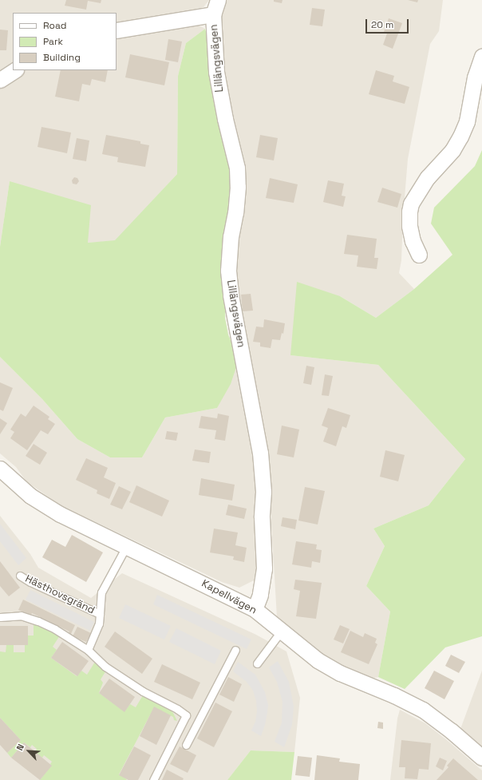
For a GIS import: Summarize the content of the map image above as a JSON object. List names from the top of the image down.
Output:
{
  "streets": {
    "street": ["Lillängsvägen", "Kapellvägen"],
    "lane": ["Hästhovsgränd"]
  },
  "crossings": [
    ["Lillängsvägen", "Kapellvägen"],
    ["Hästhovsgränd", "Kapellvägen"]
  ],
  "legend": ["Road", "Park", "Building"],
  "scale_bar": "20 m",
  "north": "top left"
}
